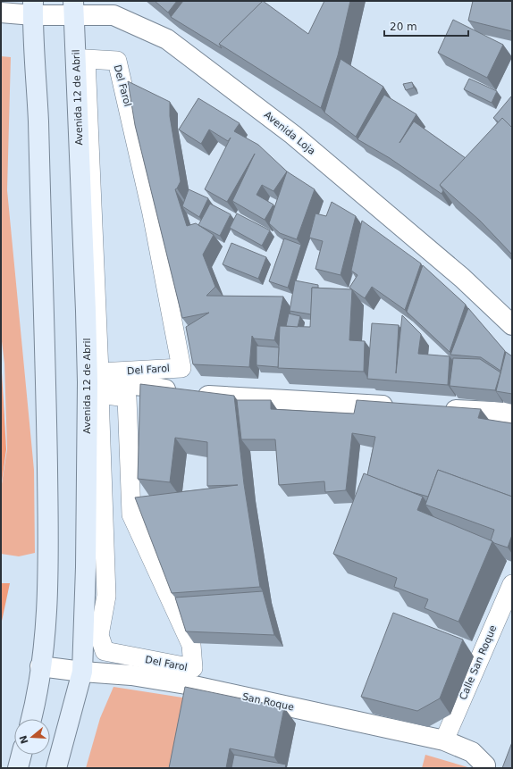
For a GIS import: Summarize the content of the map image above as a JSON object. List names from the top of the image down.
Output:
{
  "streets": {
    "main road": ["Avenida 12 de Abril"],
    "street": [
      "Del Farol",
      "Avenida Loja",
      "Calle San Roque",
      "San Roque"
    ]
  },
  "crossings": [
    ["Del Farol", "Avenida 12 de Abril"],
    ["Avenida 12 de Abril", "Avenida Loja"],
    ["Avenida 12 de Abril", "San Roque"],
    ["Calle San Roque", "San Roque"]
  ],
  "scale_bar": "20 m",
  "north": "left"
}
